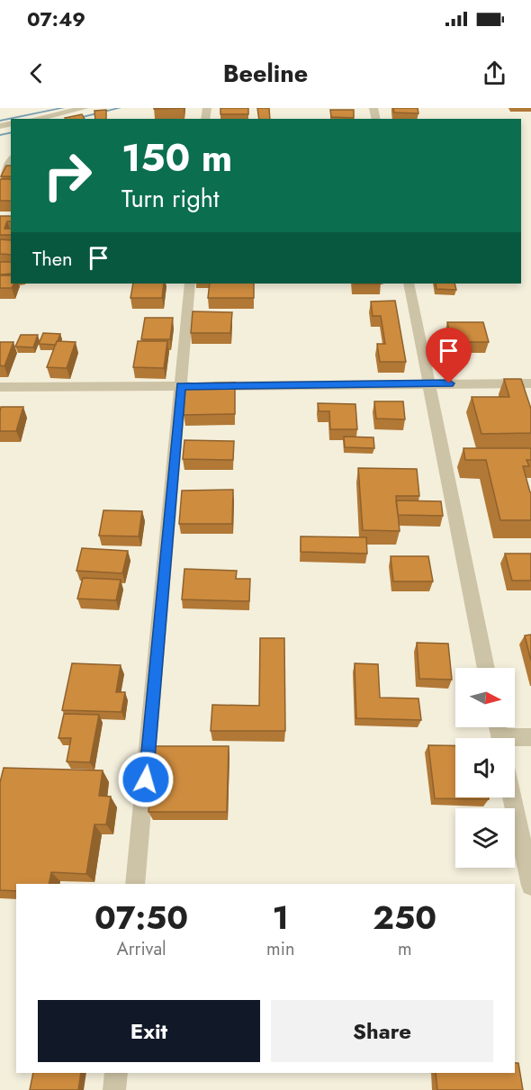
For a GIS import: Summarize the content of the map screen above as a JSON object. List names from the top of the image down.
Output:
{
  "north": "right",
  "page": {
    "status": "07:49",
    "header": "Beeline",
    "turn": ["150 m", "Turn right"],
    "then": "Then",
    "eta": [
      "07:50",
      "Arrival",
      "1",
      "min",
      "250",
      "m"
    ],
    "buttons": ["Exit", "Share"]
  }
}
